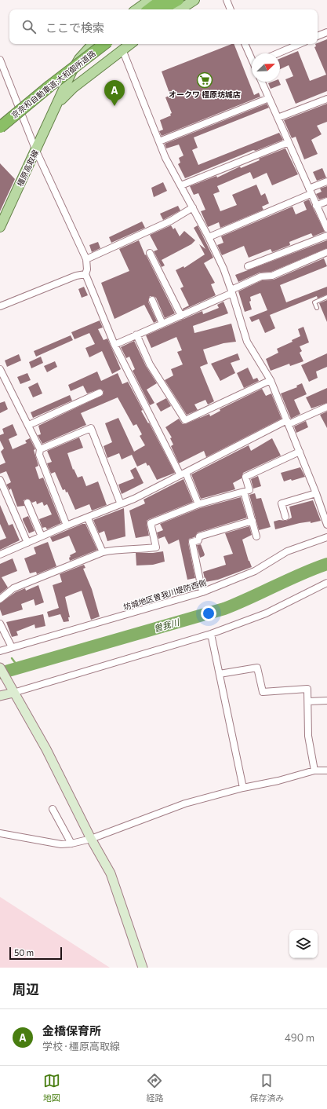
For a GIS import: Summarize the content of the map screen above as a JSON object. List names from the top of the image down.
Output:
{
  "streets": {
    "highway": ["京奈和自動車道;大和御所道路"],
    "main road": ["橿原高取線"],
    "street": ["坊城地区曽我川堤防西側"]
  },
  "water": ["曽我川"],
  "places": {
    "supermarket": ["オークワ 橿原坊城店"]
  },
  "scale_bar": "50 m",
  "north": "top right",
  "page": {
    "search": "ここで検索",
    "pins": "A",
    "scale": "50 m",
    "heading": "周辺",
    "list": [
      {
        "mark": "A",
        "name": "金橋保育所",
        "note": "学校 · 橿原高取線",
        "value": "490 m"
      }
    ],
    "nav": ["地図", "経路", "保存済み"]
  }
}
